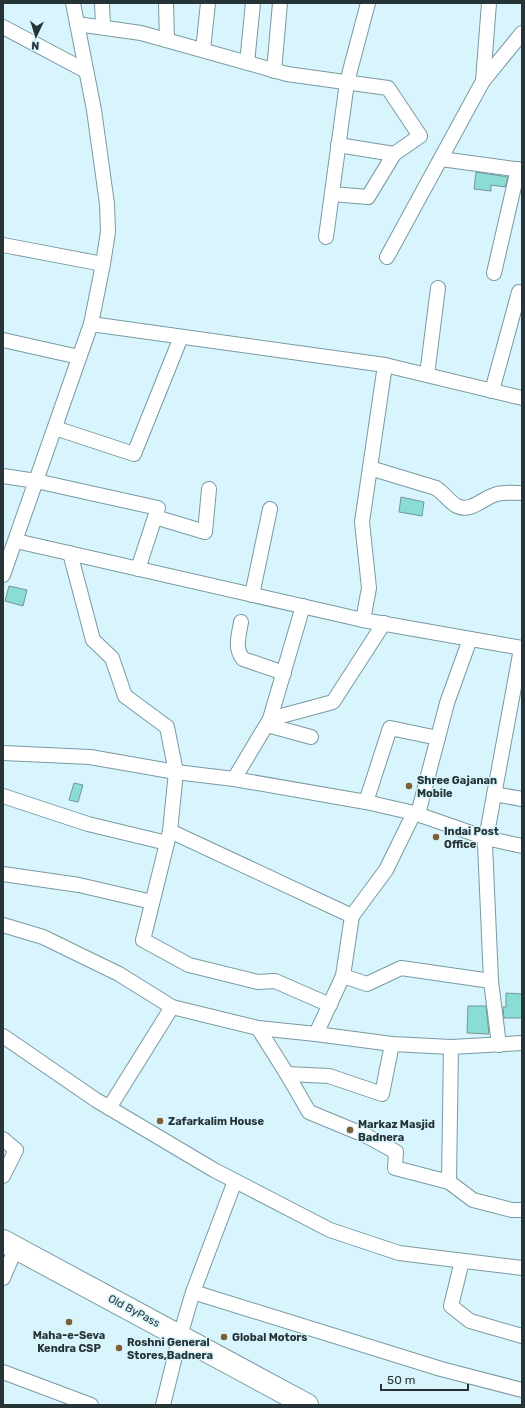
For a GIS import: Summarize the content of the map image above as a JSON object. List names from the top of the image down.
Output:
{
  "streets": {
    "highway": ["Old ByPass"]
  },
  "places": [
    "Shree Gajanan Mobile",
    "Indai Post Office",
    "Zafarkalim House",
    "Markaz Masjid Badnera",
    "Maha-e-Seva Kendra CSP",
    "Global Motors",
    "Roshni General Stores,Badnera"
  ],
  "scale_bar": "50 m",
  "north": "bottom"
}
